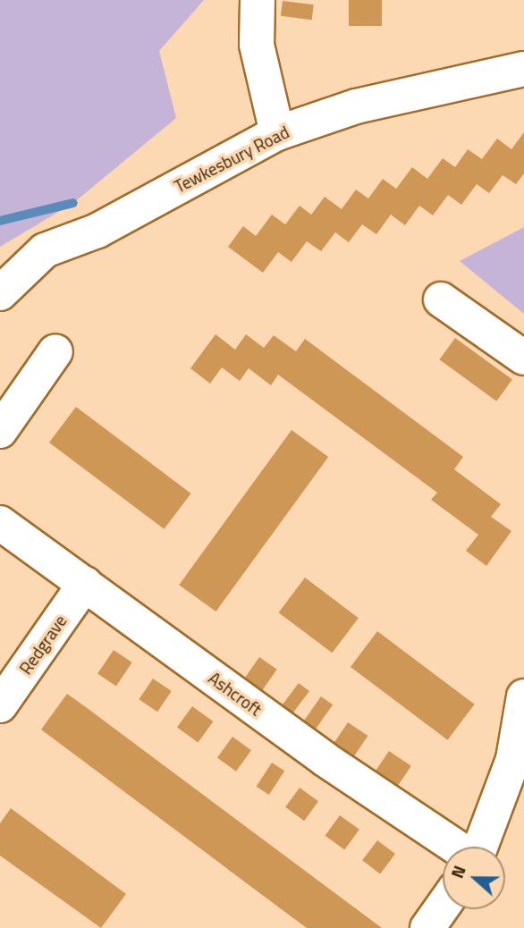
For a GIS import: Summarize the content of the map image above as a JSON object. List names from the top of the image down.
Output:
{
  "streets": {
    "street": ["Tewkesbury Road", "Redgrave", "Ashcroft"]
  },
  "crossings": [
    ["Redgrave", "Ashcroft"]
  ],
  "north": "left"
}
